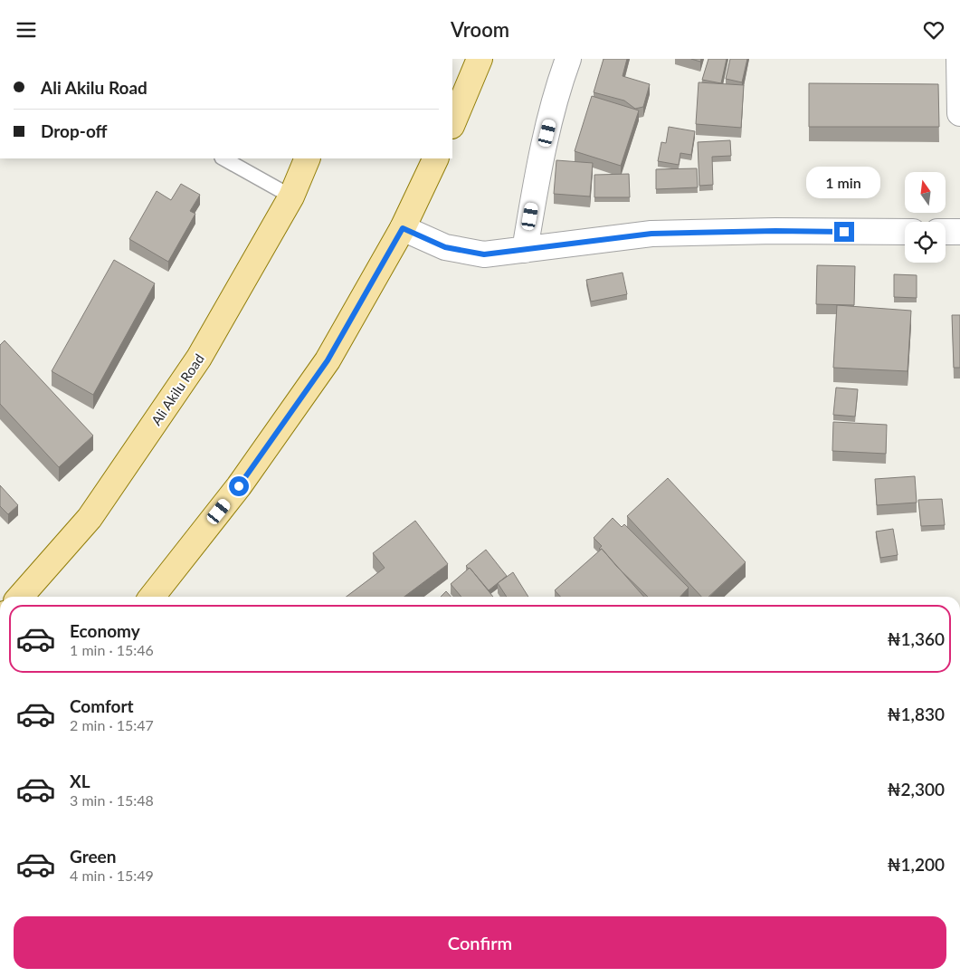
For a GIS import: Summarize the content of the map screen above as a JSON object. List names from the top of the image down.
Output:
{
  "streets": {
    "main road": ["Ali Akilu Road"]
  },
  "north": "top",
  "page": {
    "header": "Vroom",
    "banner": ["Ali Akilu Road", "Drop-off"],
    "bubble": "1 min",
    "list": [
      {
        "name": "Economy",
        "note": "1 min · 15:46",
        "value": "₦1,360"
      },
      {
        "name": "Comfort",
        "note": "2 min · 15:47",
        "value": "₦1,830"
      },
      {
        "name": "XL",
        "note": "3 min · 15:48",
        "value": "₦2,300"
      },
      {
        "name": "Green",
        "note": "4 min · 15:49",
        "value": "₦1,200"
      }
    ],
    "buttons": "Confirm"
  }
}
